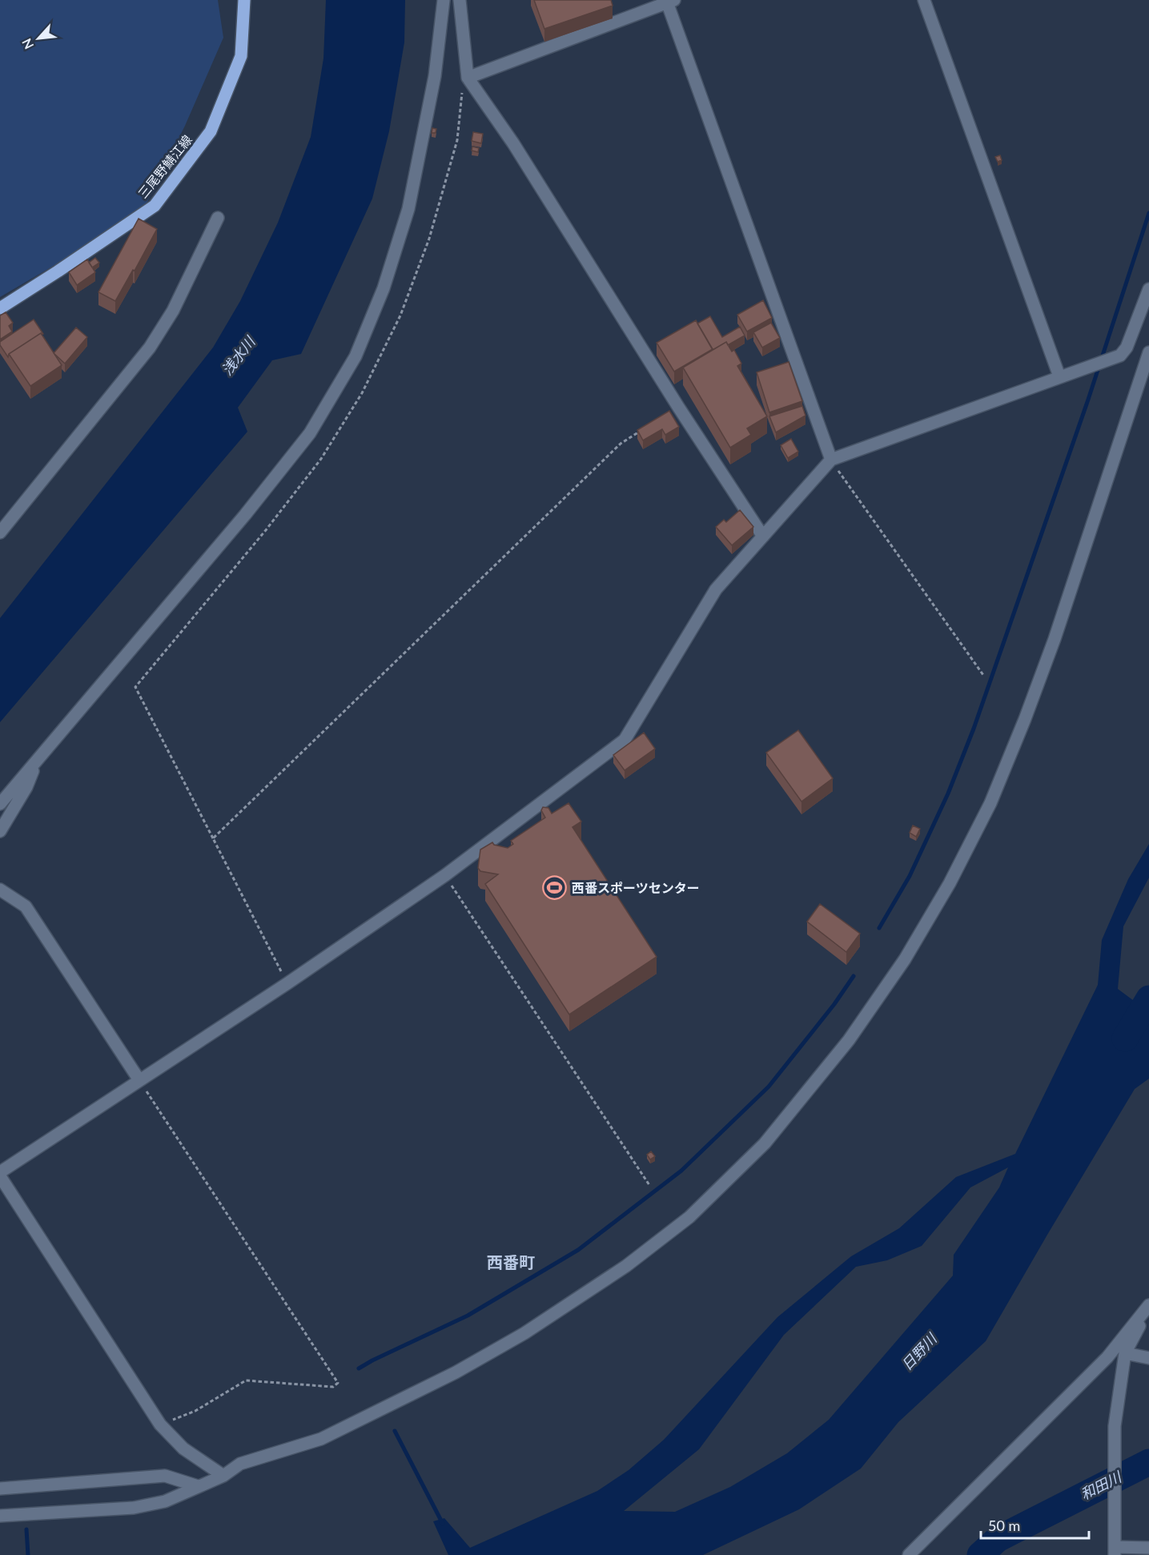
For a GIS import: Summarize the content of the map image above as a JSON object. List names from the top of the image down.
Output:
{
  "streets": {
    "main road": ["三尾野鯖江線"]
  },
  "districts": ["西番町"],
  "water": ["浅水川", "日野川", "和田川"],
  "places": {
    "sports": ["西番スポーツセンター"]
  },
  "scale_bar": "50 m",
  "north": "bottom left"
}
